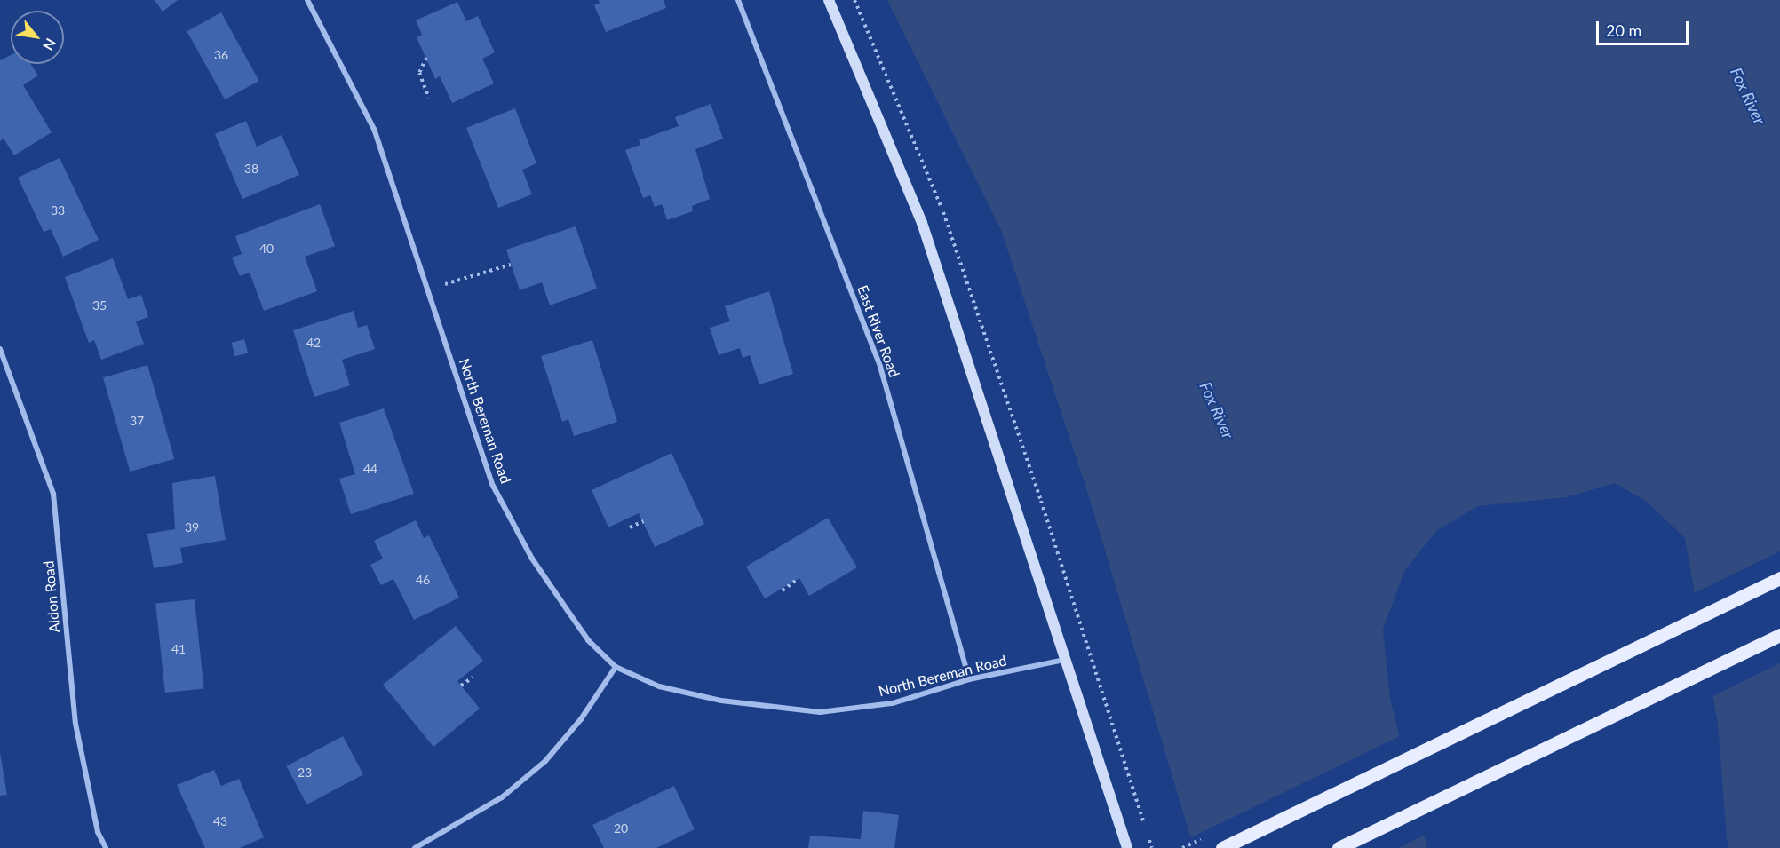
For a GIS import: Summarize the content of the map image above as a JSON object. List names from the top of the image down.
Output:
{
  "streets": {
    "street": ["East River Road", "North Bereman Road", "Aldon Road"]
  },
  "crossings": [
    ["East River Road", "North Bereman Road"]
  ],
  "water": ["Fox River"],
  "house_numbers": [
    "36",
    "38",
    "33",
    "40",
    "35",
    "42",
    "37",
    "44",
    "39",
    "46",
    "41",
    "23",
    "43",
    "20"
  ],
  "scale_bar": "20 m",
  "north": "bottom right"
}
